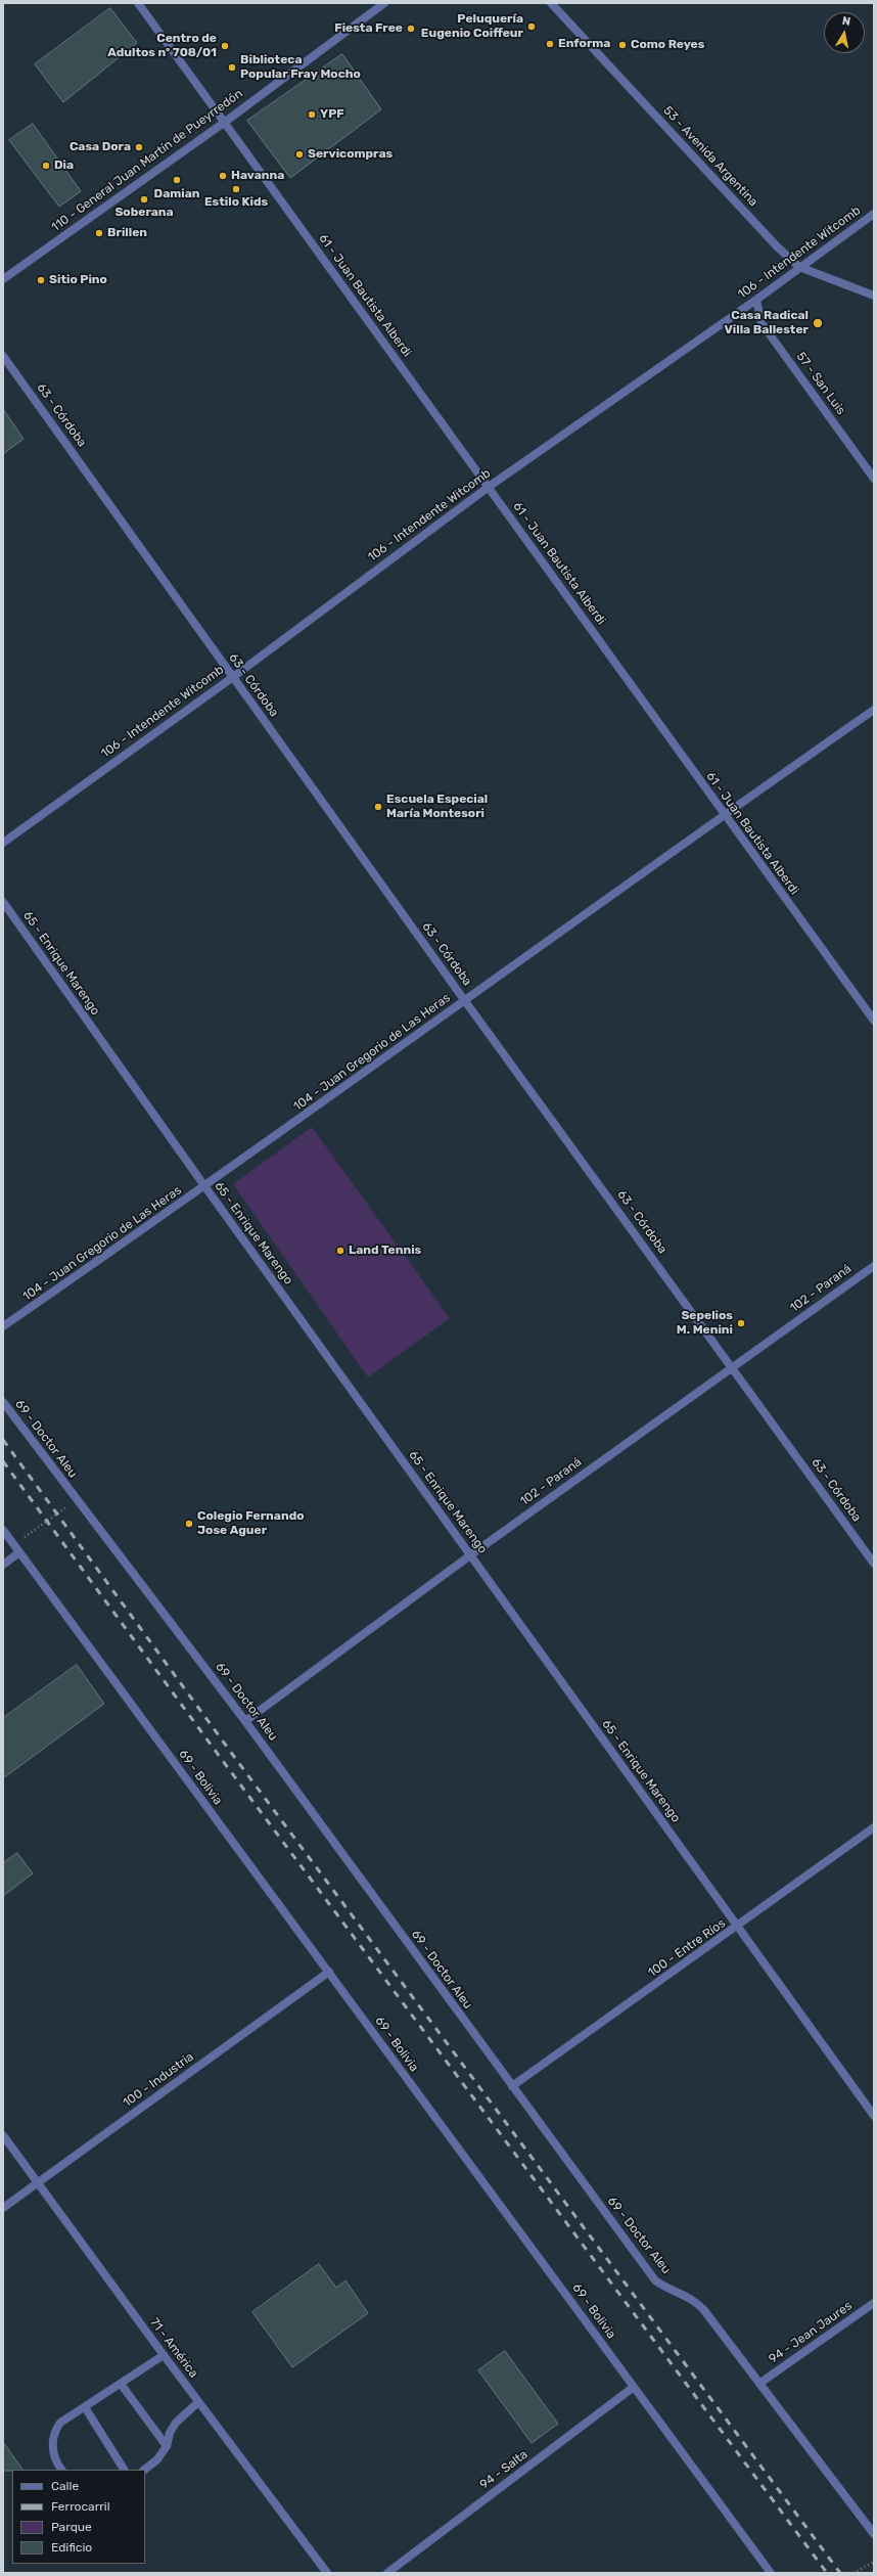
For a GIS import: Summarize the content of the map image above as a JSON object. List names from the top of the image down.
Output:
{
  "streets": {
    "street": [
      "53 - Avenida Argentina",
      "110 - General Juan Martín de Pueyrredón",
      "106 - Intendente Witcomb",
      "61 - Juan Bautista Alberdi",
      "57 - San Luis",
      "63 - Córdoba",
      "65 - Enrique Marengo",
      "104 - Juan Gregorio de Las Heras",
      "102 - Paraná",
      "69 - Doctor Aleu",
      "69 - Bolivia",
      "100 - Entre Ríos",
      "100 - Industria",
      "94 - Jean Jaures",
      "71 - América",
      "94 - Salta"
    ]
  },
  "crossings": [
    ["53 - Avenida Argentina", "106 - Intendente Witcomb"],
    ["110 - General Juan Martín de Pueyrredón", "61 - Juan Bautista Alberdi"],
    ["106 - Intendente Witcomb", "61 - Juan Bautista Alberdi"],
    ["106 - Intendente Witcomb", "57 - San Luis"],
    ["106 - Intendente Witcomb", "63 - Córdoba"],
    ["61 - Juan Bautista Alberdi", "104 - Juan Gregorio de Las Heras"],
    ["63 - Córdoba", "104 - Juan Gregorio de Las Heras"],
    ["63 - Córdoba", "102 - Paraná"],
    ["65 - Enrique Marengo", "104 - Juan Gregorio de Las Heras"],
    ["65 - Enrique Marengo", "102 - Paraná"],
    ["65 - Enrique Marengo", "100 - Entre Ríos"],
    ["102 - Paraná", "69 - Doctor Aleu"],
    ["69 - Doctor Aleu", "100 - Entre Ríos"],
    ["69 - Doctor Aleu", "94 - Jean Jaures"],
    ["69 - Bolivia", "100 - Industria"],
    ["69 - Bolivia", "94 - Salta"],
    ["100 - Industria", "71 - América"]
  ],
  "places": [
    "Peluquería Eugenio Coiffeur",
    "Fiesta Free",
    "Enforma",
    "Como Reyes",
    "Centro de Adultos nº 708/01",
    "Biblioteca Popular Fray Mocho",
    "YPF",
    "Casa Dora",
    "Servicompras",
    "Dia",
    "Havanna",
    "Damian",
    "Estilo Kids",
    "Soberana",
    "Brillen",
    "Sitio Pino",
    "Casa Radical Villa Ballester",
    "Escuela Especial María Montesori",
    "Land Tennis",
    "Sepelios M. Menini",
    "Colegio Fernando Jose Aguer"
  ],
  "legend": [
    "Calle",
    "Ferrocarril",
    "Parque",
    "Edificio"
  ],
  "north": "top"
}
